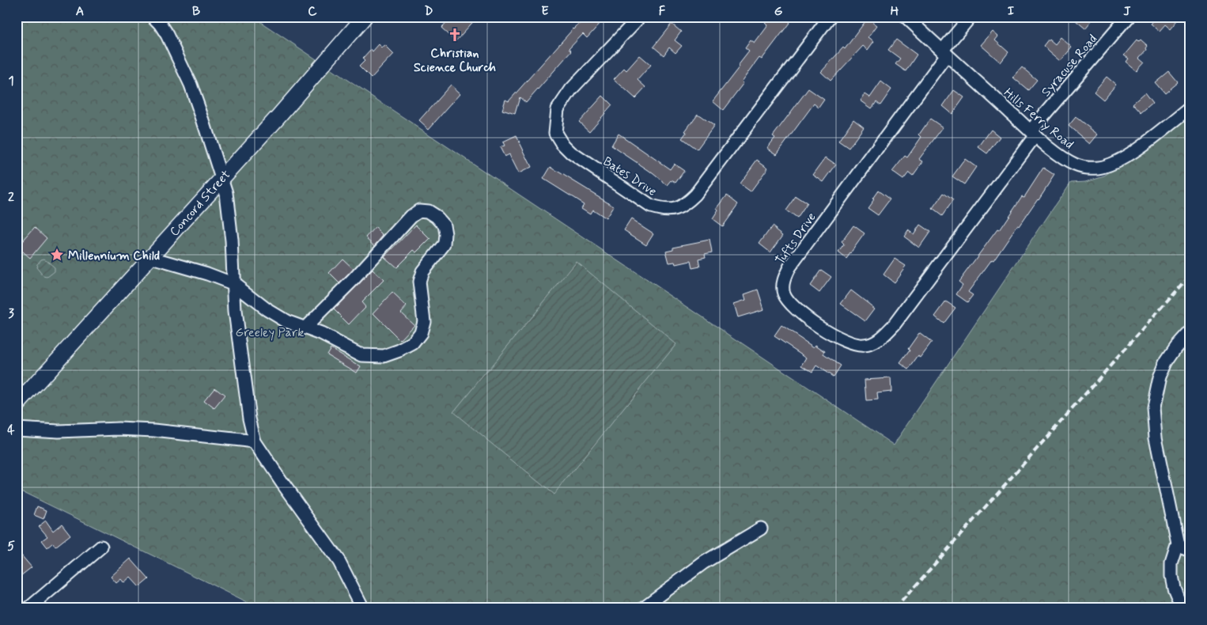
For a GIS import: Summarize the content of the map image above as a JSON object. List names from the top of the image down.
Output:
{
  "streets": {
    "main road": ["Concord Street"],
    "street": [
      "Syracuse Road",
      "Hills Ferry Road",
      "Bates Drive",
      "Tufts Drive"
    ]
  },
  "crossings": [
    ["Syracuse Road", "Hills Ferry Road"],
    ["Syracuse Road", "Tufts Drive"],
    ["Hills Ferry Road", "Tufts Drive"]
  ],
  "parks": ["Greeley Park"],
  "places": {
    "church": ["Christian Science Church"],
    "place": ["Millennium Child"]
  },
  "grid": {
    "columns": [
      "A",
      "B",
      "C",
      "D",
      "E",
      "F",
      "G",
      "H",
      "I",
      "J"
    ],
    "rows": [
      "1",
      "2",
      "3",
      "4",
      "5"
    ]
  }
}
